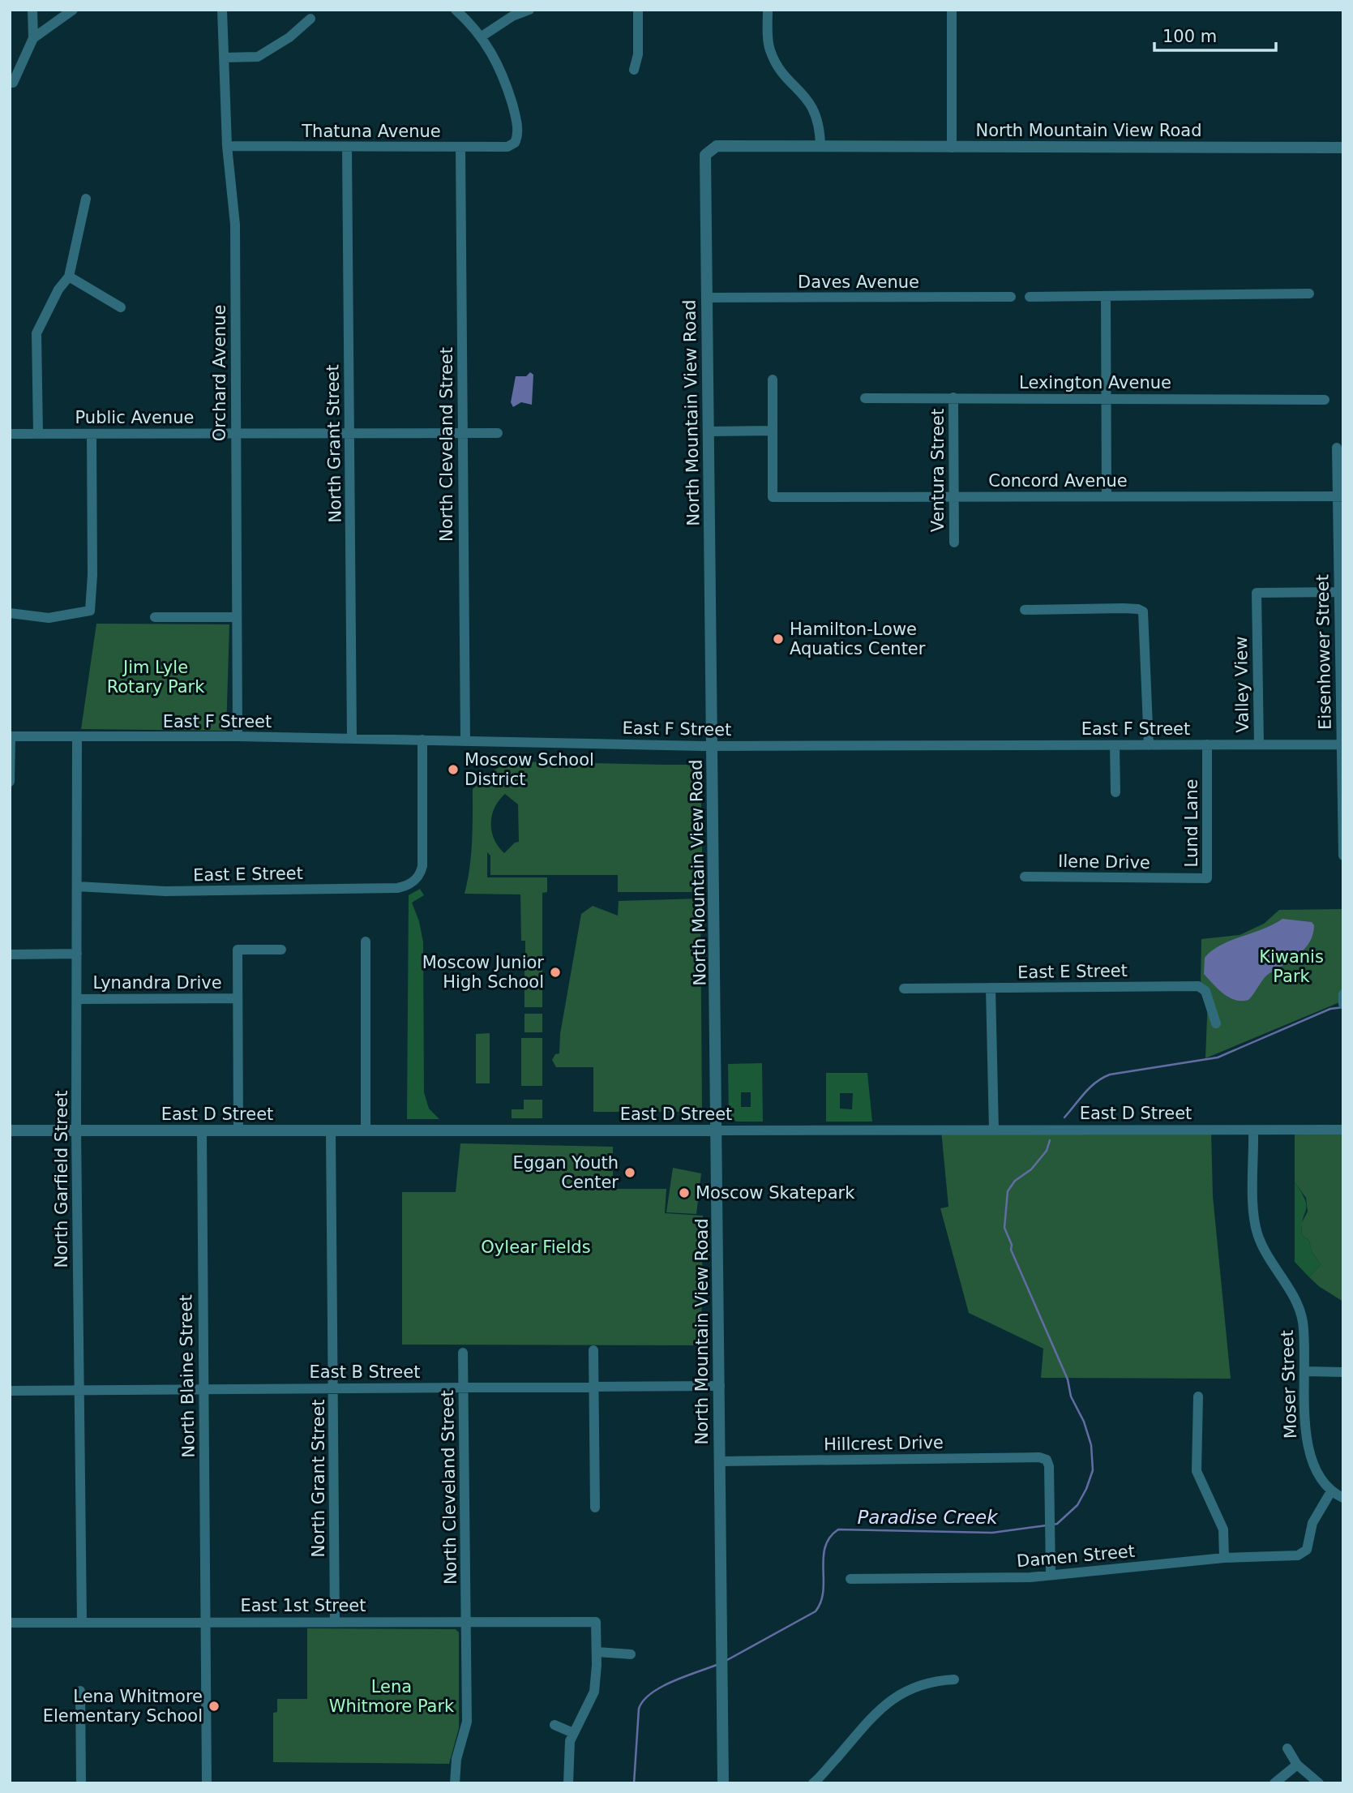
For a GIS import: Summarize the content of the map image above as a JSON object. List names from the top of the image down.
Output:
{
  "streets": {
    "street": [
      "North Mountain View Road",
      "Thatuna Avenue",
      "Daves Avenue",
      "Orchard Avenue",
      "Lexington Avenue",
      "Public Avenue",
      "North Grant Street",
      "North Cleveland Street",
      "Ventura Street",
      "Concord Avenue",
      "Eisenhower Street",
      "Valley View",
      "East F Street",
      "Lund Lane",
      "Ilene Drive",
      "East E Street",
      "Lynandra Drive",
      "East D Street",
      "North Garfield Street",
      "East B Street",
      "North Blaine Street",
      "Moser Street",
      "Hillcrest Drive",
      "Damen Street",
      "East 1st Street"
    ]
  },
  "crossings": [
    ["North Mountain View Road", "Daves Avenue"],
    ["North Mountain View Road", "East F Street"],
    ["North Mountain View Road", "East D Street"],
    ["North Mountain View Road", "East B Street"],
    ["North Mountain View Road", "Hillcrest Drive"],
    ["Thatuna Avenue", "Orchard Avenue"],
    ["Thatuna Avenue", "North Grant Street"],
    ["Thatuna Avenue", "North Cleveland Street"],
    ["Orchard Avenue", "Public Avenue"],
    ["Orchard Avenue", "East F Street"],
    ["Lexington Avenue", "Ventura Street"],
    ["Public Avenue", "North Grant Street"],
    ["Public Avenue", "North Cleveland Street"],
    ["North Grant Street", "East F Street"],
    ["North Grant Street", "East D Street"],
    ["North Grant Street", "East B Street"],
    ["North Grant Street", "East 1st Street"],
    ["North Cleveland Street", "East F Street"],
    ["North Cleveland Street", "East B Street"],
    ["North Cleveland Street", "East 1st Street"],
    ["Ventura Street", "Concord Avenue"],
    ["Concord Avenue", "Eisenhower Street"],
    ["Eisenhower Street", "Valley View"],
    ["Eisenhower Street", "East F Street"],
    ["Valley View", "East F Street"],
    ["East F Street", "Lund Lane"],
    ["East F Street", "East E Street"],
    ["East F Street", "North Garfield Street"],
    ["Lund Lane", "Ilene Drive"],
    ["East E Street", "North Garfield Street"],
    ["Lynandra Drive", "North Garfield Street"],
    ["East D Street", "North Garfield Street"],
    ["East D Street", "North Blaine Street"],
    ["East D Street", "Moser Street"],
    ["North Garfield Street", "East B Street"],
    ["North Garfield Street", "East 1st Street"],
    ["East B Street", "North Blaine Street"],
    ["North Blaine Street", "East 1st Street"],
    ["Moser Street", "Damen Street"],
    ["Hillcrest Drive", "Damen Street"]
  ],
  "water": ["Paradise Creek"],
  "parks": [
    "Jim Lyle Rotary Park",
    "Kiwanis Park",
    "Oylear Fields",
    "Lena Whitmore Park"
  ],
  "places": [
    "Hamilton-Lowe Aquatics Center",
    "Moscow School District",
    "Moscow Junior High School",
    "Eggan Youth Center",
    "Moscow Skatepark",
    "Lena Whitmore Elementary School"
  ],
  "scale_bar": "100 m"
}
